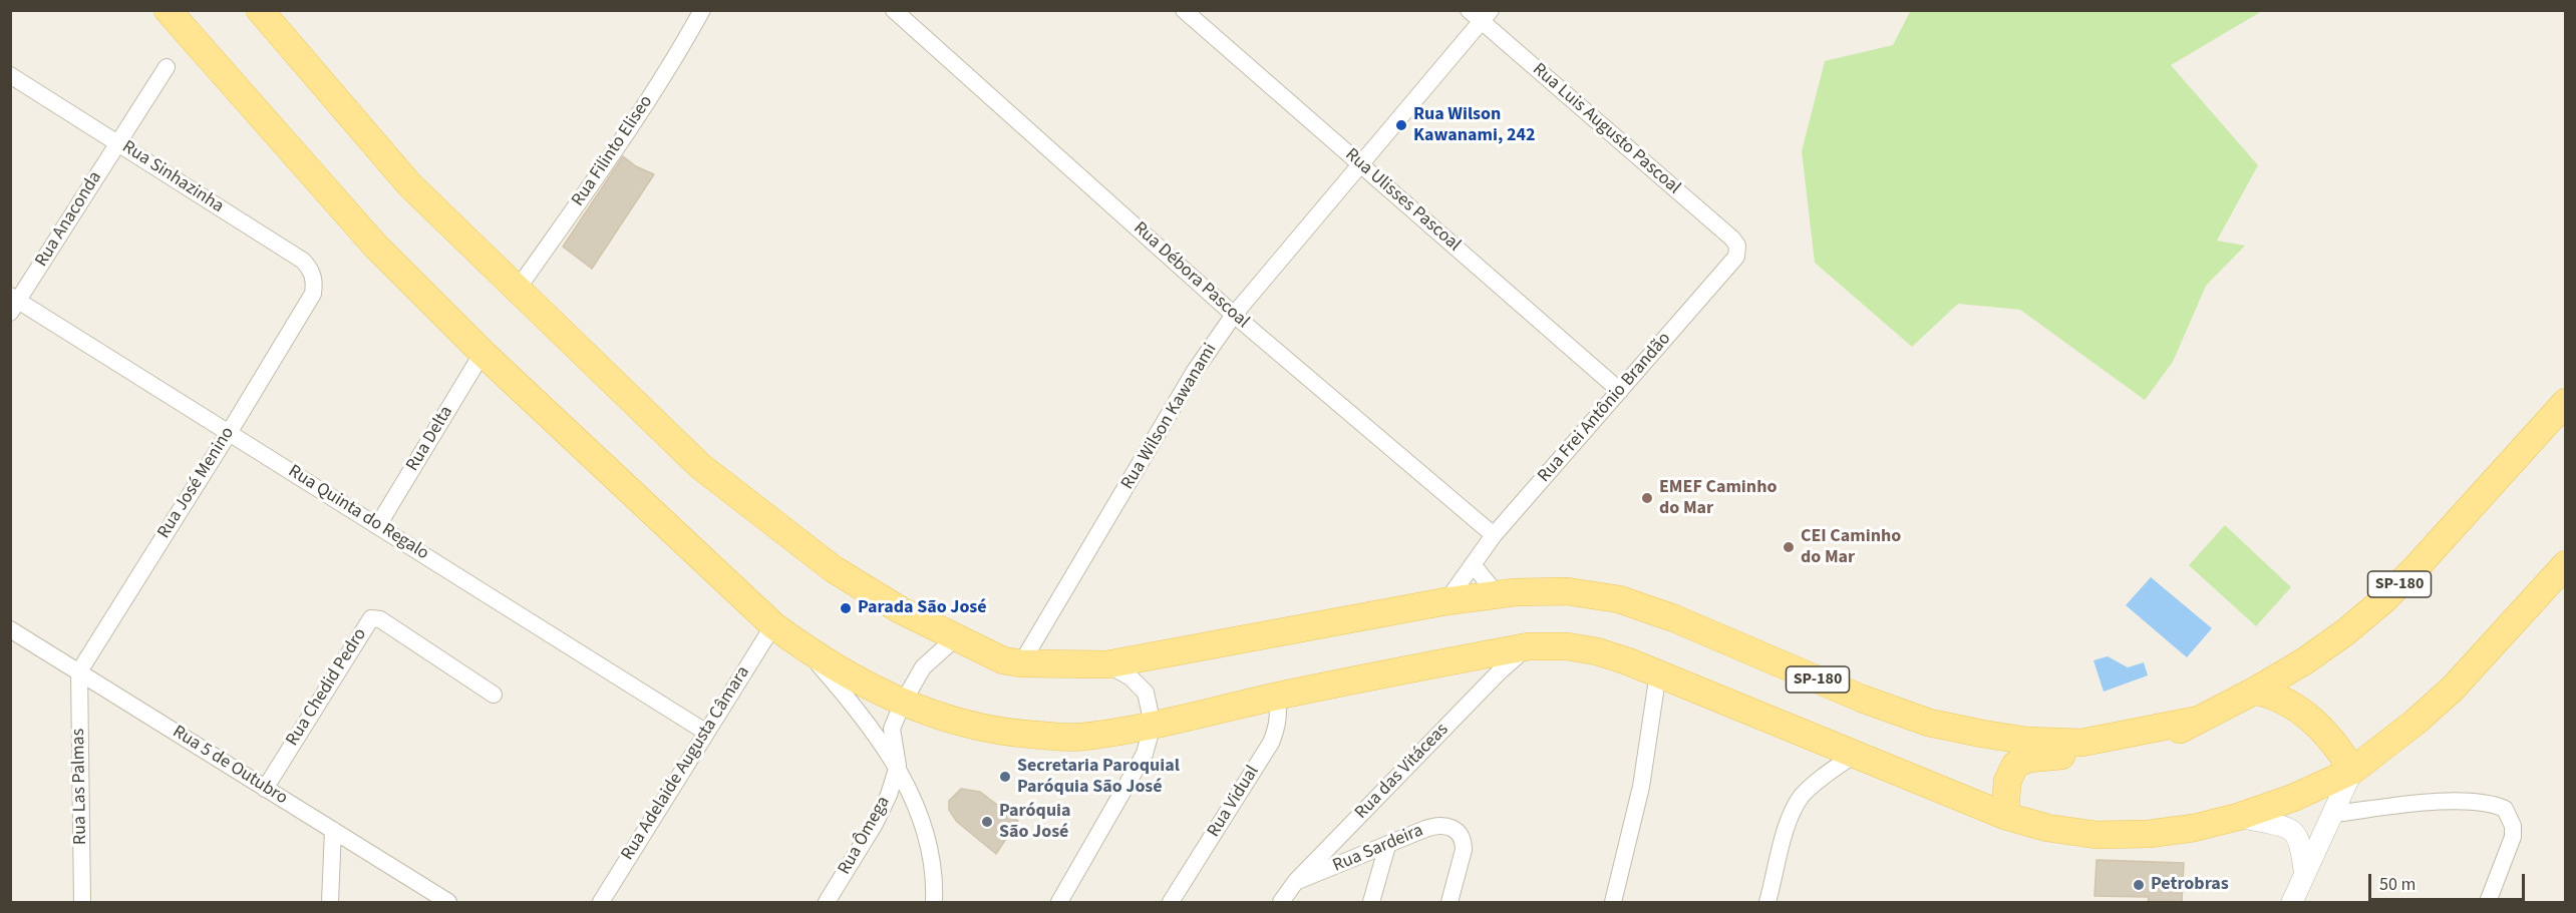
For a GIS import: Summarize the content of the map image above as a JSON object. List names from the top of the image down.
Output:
{
  "streets": {
    "main road": ["SP-180"],
    "street": [
      "Rua Luis Augusto Pascoal",
      "Rua Filinto Eliseo",
      "Rua Sinhazinha",
      "Rua Ulisses Pascoal",
      "Rua Anaconda",
      "Rua Débora Pascoal",
      "Rua Frei Antônio Brandão",
      "Rua Wilson Kawanami",
      "Rua Delta",
      "Rua José Menino",
      "Rua Quinta do Regalo",
      "Rua Chedid Pedro",
      "Rua Adelaide Augusta Câmara",
      "Rua 5 de Outubro",
      "Rua das Vitáceas",
      "Rua Las Palmas",
      "Rua Vidual",
      "Rua Ômega",
      "Rua Sardeira"
    ]
  },
  "crossings": [
    ["Rua Luis Augusto Pascoal", "Rua Frei Antônio Brandão"],
    ["Rua Luis Augusto Pascoal", "Rua Wilson Kawanami"],
    ["Rua Sinhazinha", "Rua Anaconda"],
    ["Rua Sinhazinha", "Rua José Menino"],
    ["Rua Ulisses Pascoal", "Rua Frei Antônio Brandão"],
    ["Rua Ulisses Pascoal", "Rua Wilson Kawanami"],
    ["Rua Anaconda", "Rua Quinta do Regalo"],
    ["Rua Débora Pascoal", "Rua Frei Antônio Brandão"],
    ["Rua Débora Pascoal", "Rua Wilson Kawanami"],
    ["Rua Frei Antônio Brandão", "SP-180"],
    ["Rua Delta", "Rua Quinta do Regalo"],
    ["Rua José Menino", "Rua Quinta do Regalo"],
    ["Rua José Menino", "Rua 5 de Outubro"],
    ["Rua José Menino", "Rua Las Palmas"],
    ["Rua Quinta do Regalo", "Rua Adelaide Augusta Câmara"],
    ["Rua Chedid Pedro", "Rua 5 de Outubro"],
    ["Rua 5 de Outubro", "Rua Las Palmas"],
    ["Rua das Vitáceas", "Rua Sardeira"]
  ],
  "places": [
    "Rua Wilson Kawanami, 242",
    "EMEF Caminho do Mar",
    "CEI Caminho do Mar",
    "Parada São José",
    "Secretaria Paroquial Paróquia São José",
    "Paróquia São José",
    "Petrobras"
  ],
  "scale_bar": "50 m"
}
